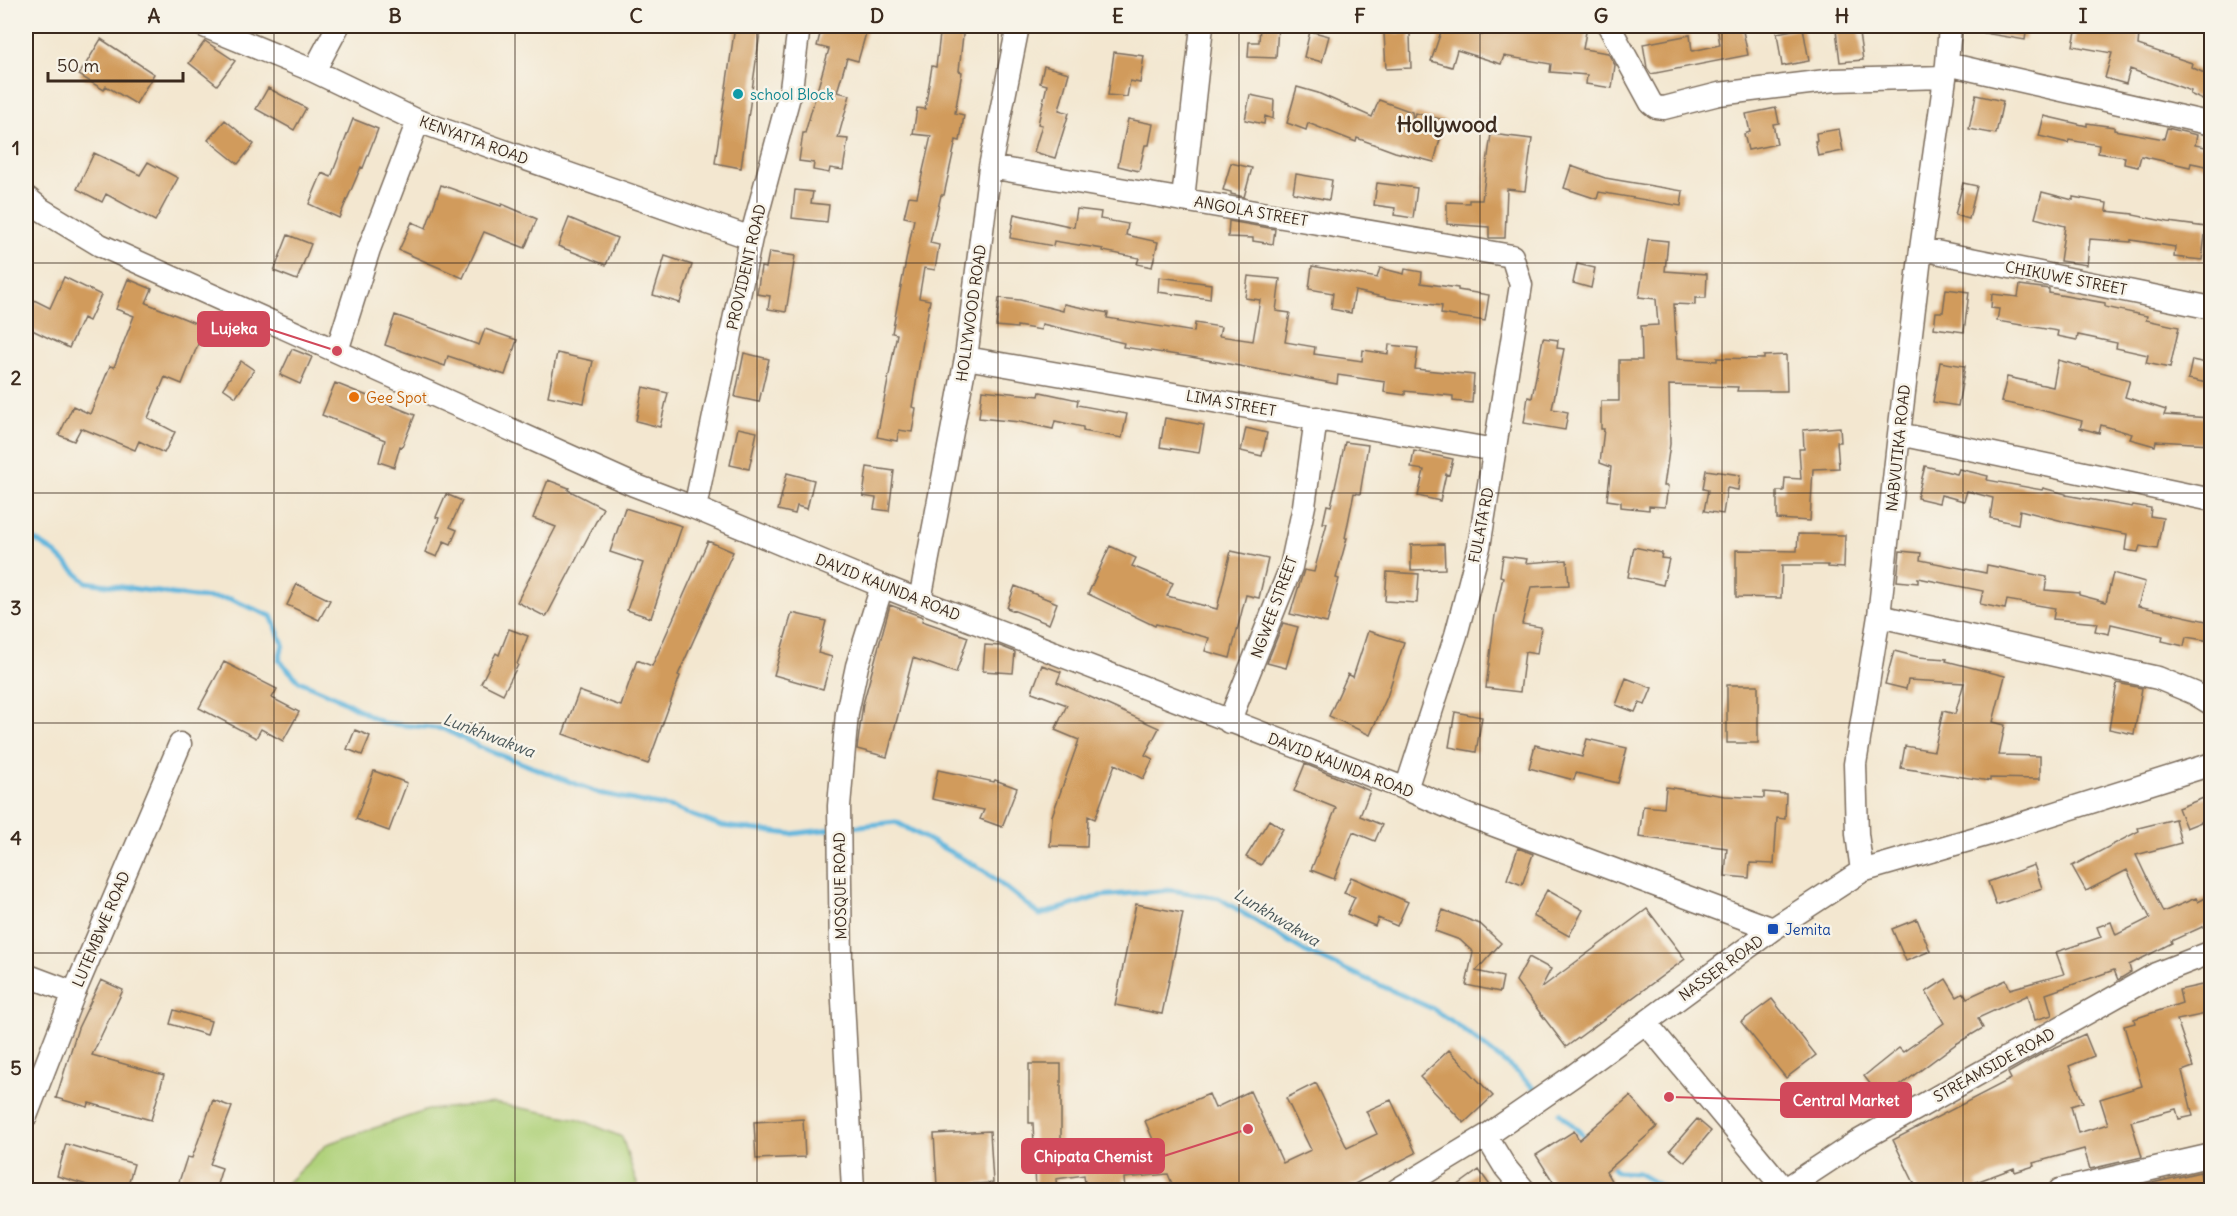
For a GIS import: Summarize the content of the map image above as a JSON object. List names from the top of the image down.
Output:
{
  "streets": {
    "street": [
      "KENYATTA ROAD",
      "ANGOLA STREET",
      "PROVIDENT ROAD",
      "CHIKUWE STREET",
      "HOLLYWOOD ROAD",
      "LIMA STREET",
      "NABVUTIKA ROAD",
      "FULATA RD",
      "DAVID KAUNDA ROAD",
      "NGWEE STREET",
      "MOSQUE ROAD",
      "LUTEMBWE ROAD",
      "NASSER ROAD",
      "STREAMSIDE ROAD"
    ]
  },
  "crossings": [
    ["KENYATTA ROAD", "PROVIDENT ROAD"],
    ["ANGOLA STREET", "HOLLYWOOD ROAD"],
    ["ANGOLA STREET", "FULATA RD"],
    ["PROVIDENT ROAD", "DAVID KAUNDA ROAD"],
    ["CHIKUWE STREET", "NABVUTIKA ROAD"],
    ["HOLLYWOOD ROAD", "LIMA STREET"],
    ["HOLLYWOOD ROAD", "DAVID KAUNDA ROAD"],
    ["LIMA STREET", "FULATA RD"],
    ["LIMA STREET", "NGWEE STREET"],
    ["NABVUTIKA ROAD", "NASSER ROAD"],
    ["FULATA RD", "DAVID KAUNDA ROAD"],
    ["DAVID KAUNDA ROAD", "NGWEE STREET"],
    ["DAVID KAUNDA ROAD", "MOSQUE ROAD"],
    ["DAVID KAUNDA ROAD", "NASSER ROAD"]
  ],
  "districts": ["Hollywood"],
  "water": ["Lunkhwakwa"],
  "places": {
    "other": [
      "school Block",
      "Lujeka",
      "Gee Spot",
      "Central Market",
      "Chipata Chemist"
    ],
    "transit": ["Jemita"]
  },
  "scale_bar": "50 m",
  "grid": {
    "columns": [
      "A",
      "B",
      "C",
      "D",
      "E",
      "F",
      "G",
      "H",
      "I"
    ],
    "rows": [
      "1",
      "2",
      "3",
      "4",
      "5"
    ]
  }
}
